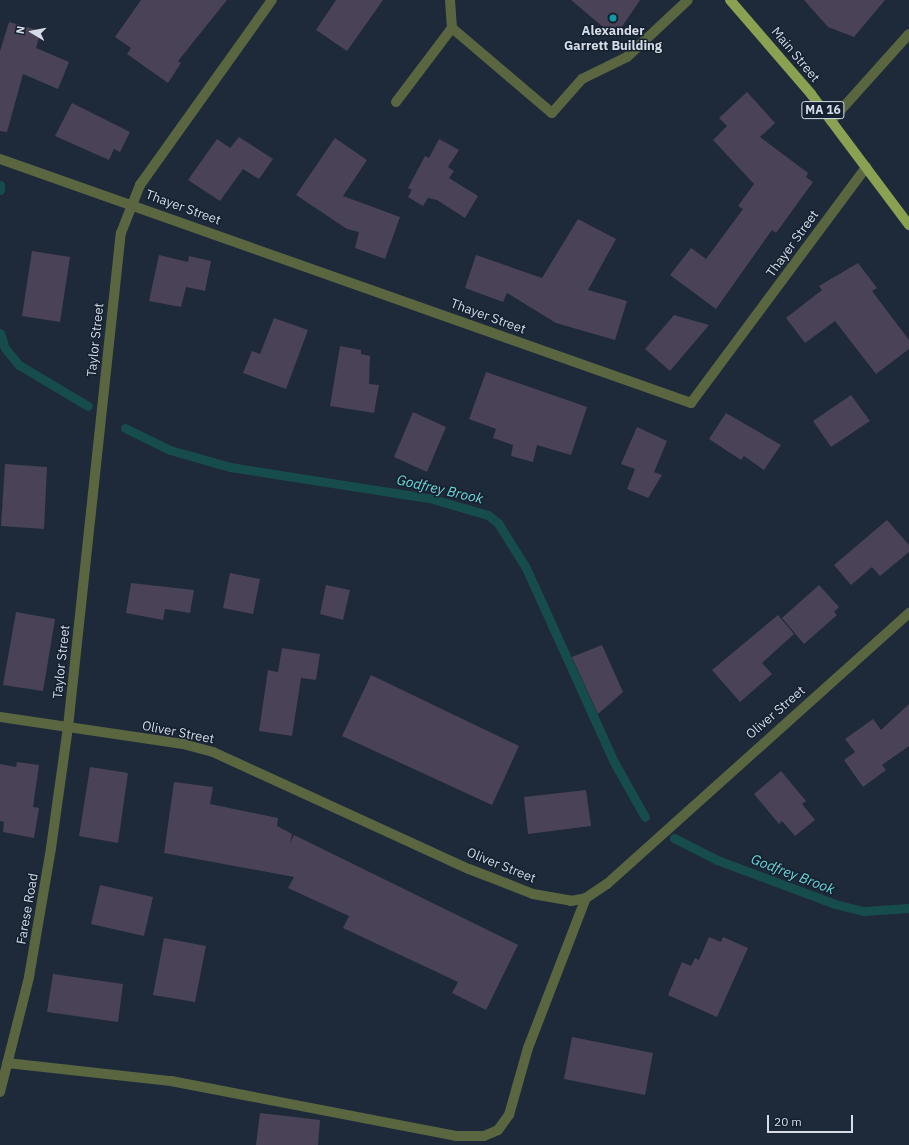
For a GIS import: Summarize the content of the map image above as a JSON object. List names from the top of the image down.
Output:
{
  "streets": {
    "main road": ["Main Street", "MA 16"],
    "street": [
      "Thayer Street",
      "Taylor Street",
      "Oliver Street",
      "Farese Road"
    ]
  },
  "crossings": [
    ["Main Street", "Thayer Street"],
    ["Thayer Street", "Taylor Street"],
    ["Taylor Street", "Oliver Street"],
    ["Taylor Street", "Farese Road"],
    ["Oliver Street", "Farese Road"]
  ],
  "water": ["Godfrey Brook"],
  "places": ["Alexander Garrett Building"],
  "scale_bar": "20 m",
  "north": "left"
}
